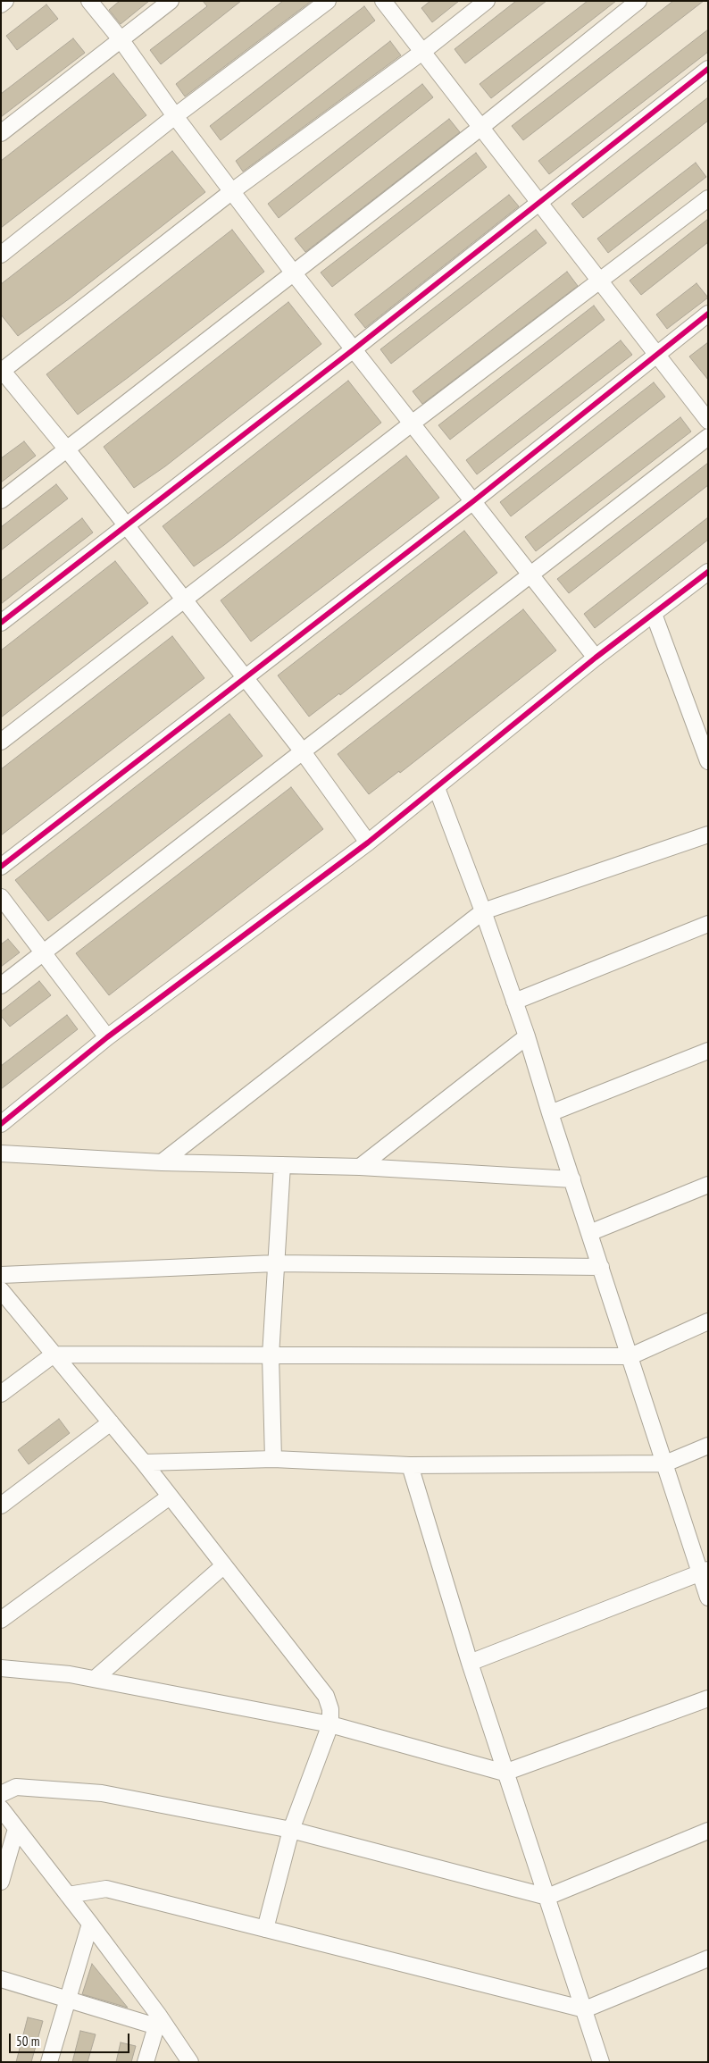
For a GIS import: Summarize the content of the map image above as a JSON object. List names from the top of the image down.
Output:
{
  "scale_bar": "50 m"
}
